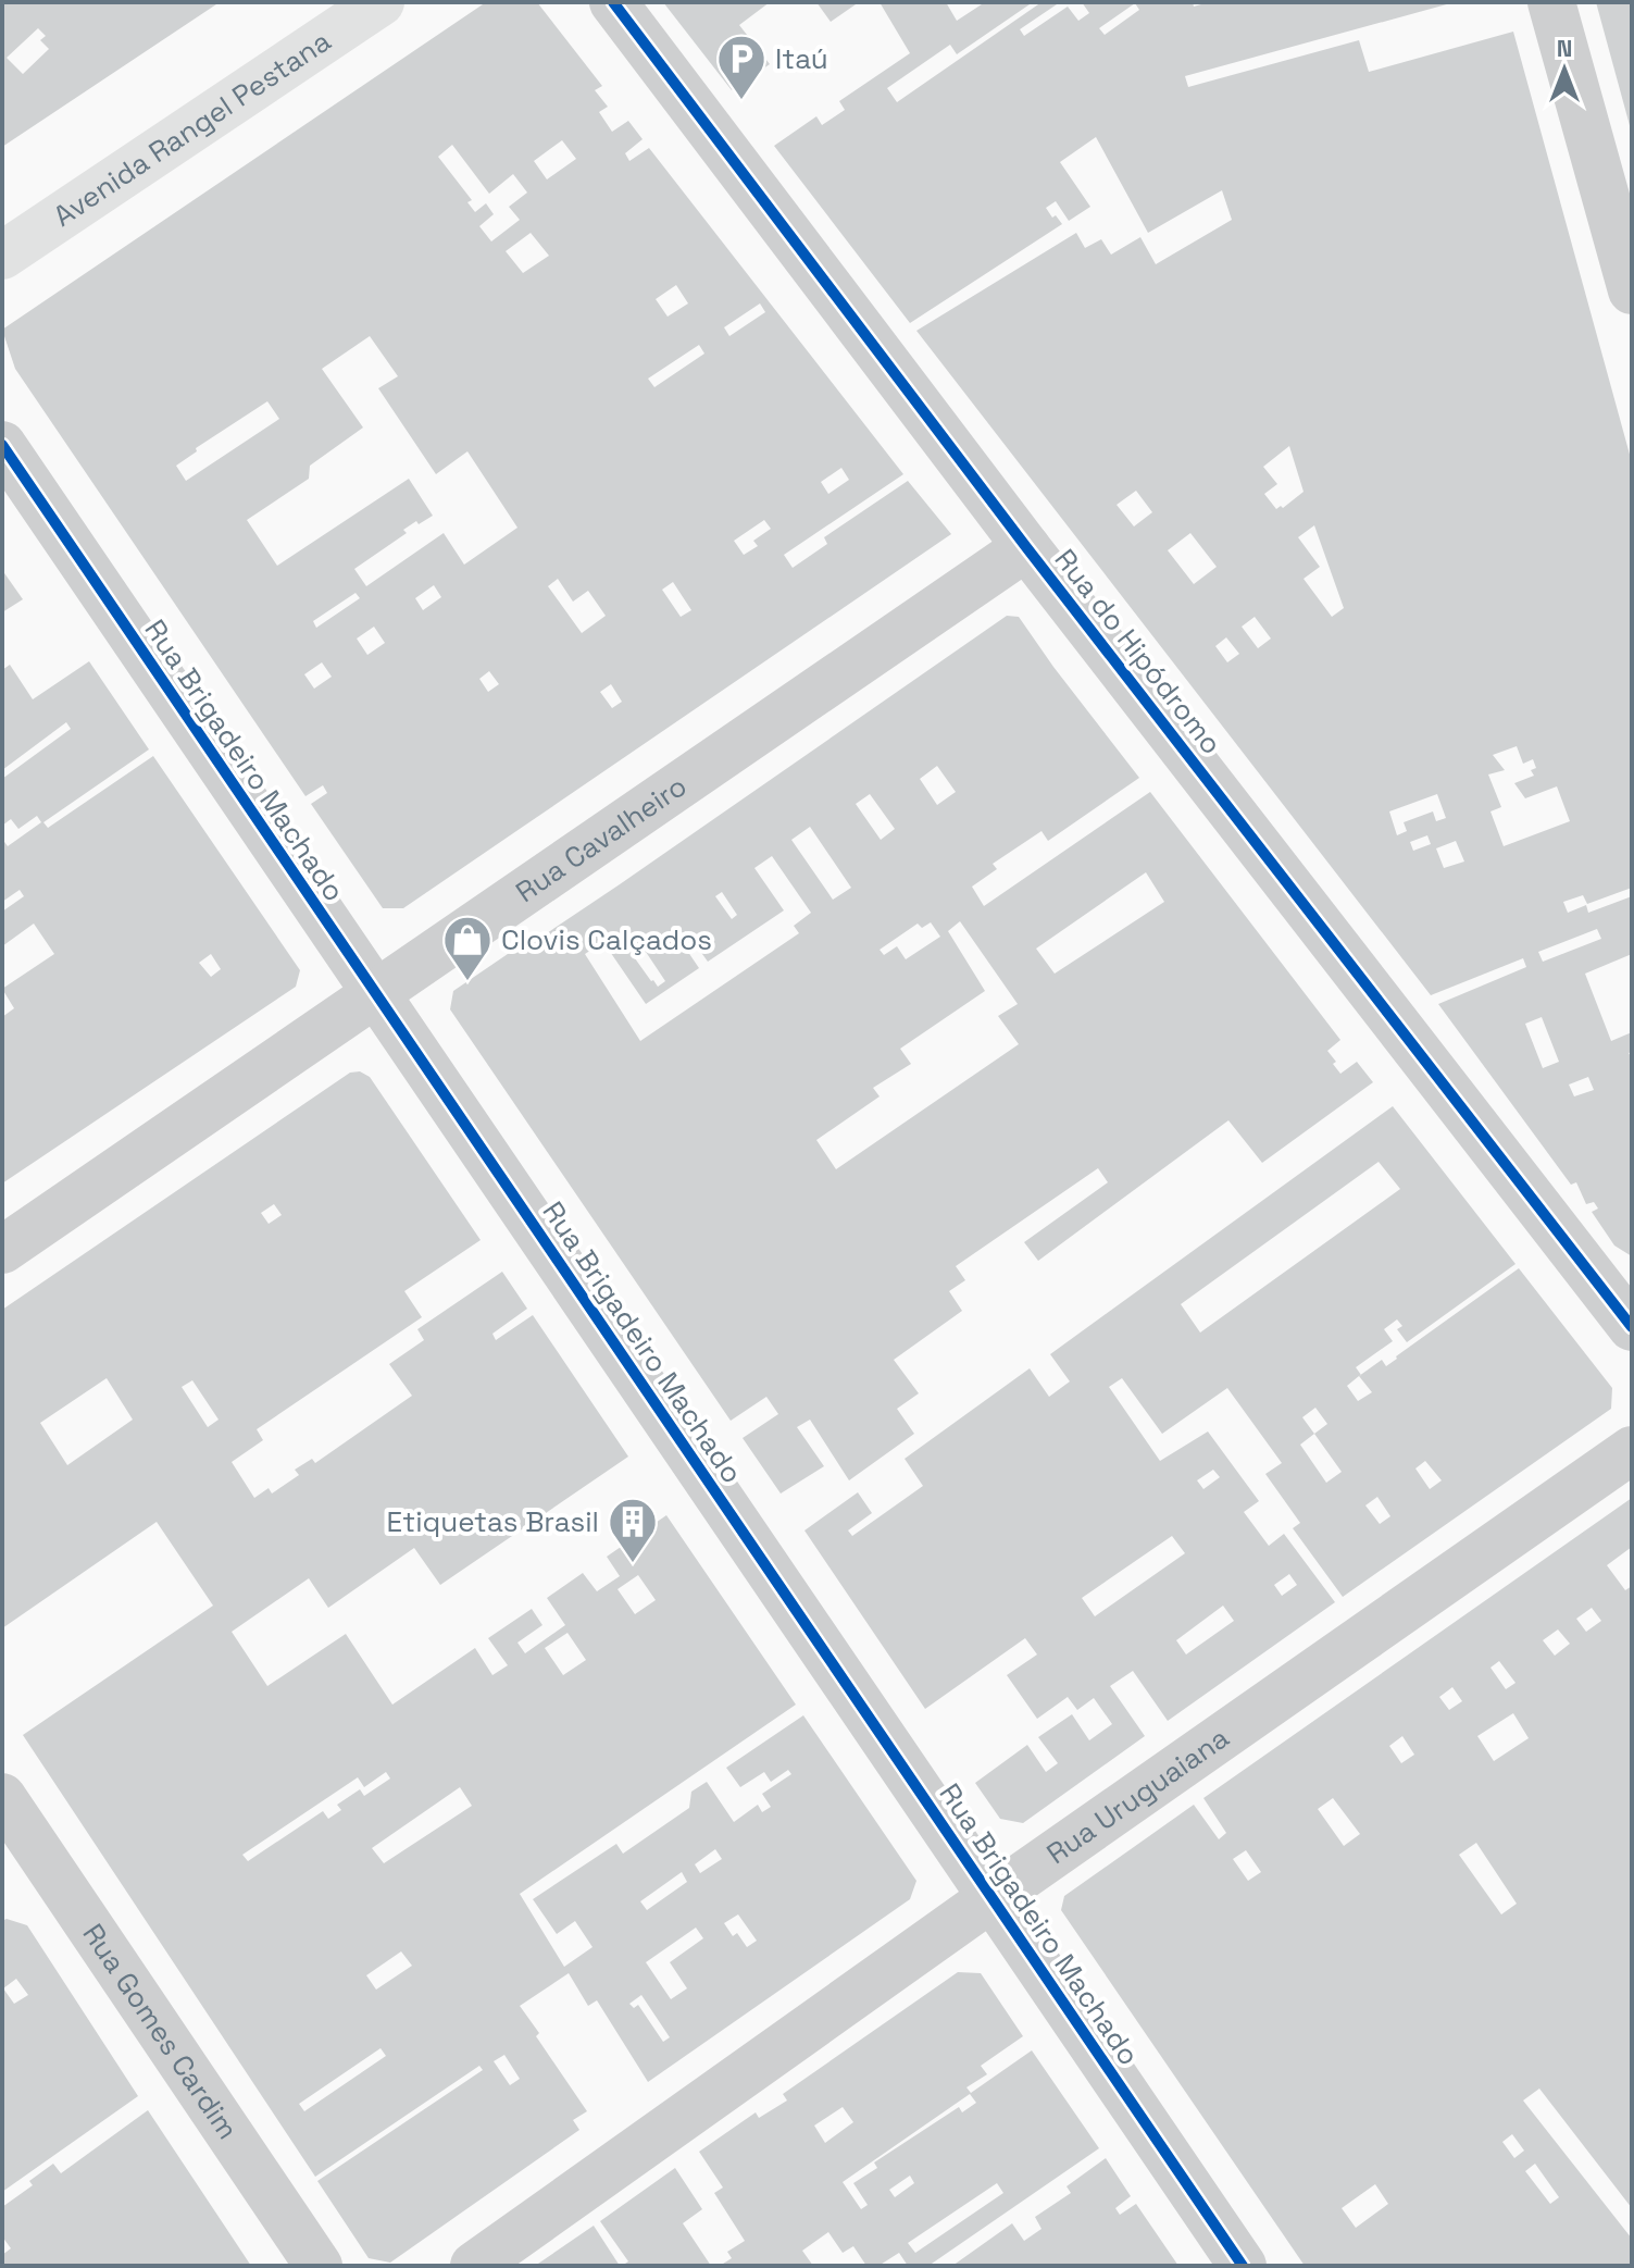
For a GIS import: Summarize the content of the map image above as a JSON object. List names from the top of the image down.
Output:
{
  "streets": {
    "main road": ["Avenida Rangel Pestana"],
    "street": [
      "Rua do Hipódromo",
      "Rua Brigadeiro Machado",
      "Rua Cavalheiro",
      "Rua Uruguaiana",
      "Rua Gomes Cardim"
    ]
  },
  "crossings": [
    ["Rua do Hipódromo", "Rua Cavalheiro"],
    ["Rua Brigadeiro Machado", "Rua Cavalheiro"],
    ["Rua Brigadeiro Machado", "Rua Uruguaiana"]
  ],
  "places": {
    "parking": ["Itaú"],
    "shop": ["Clovis Calçados"],
    "building": ["Etiquetas Brasil"]
  },
  "north": "top"
}
